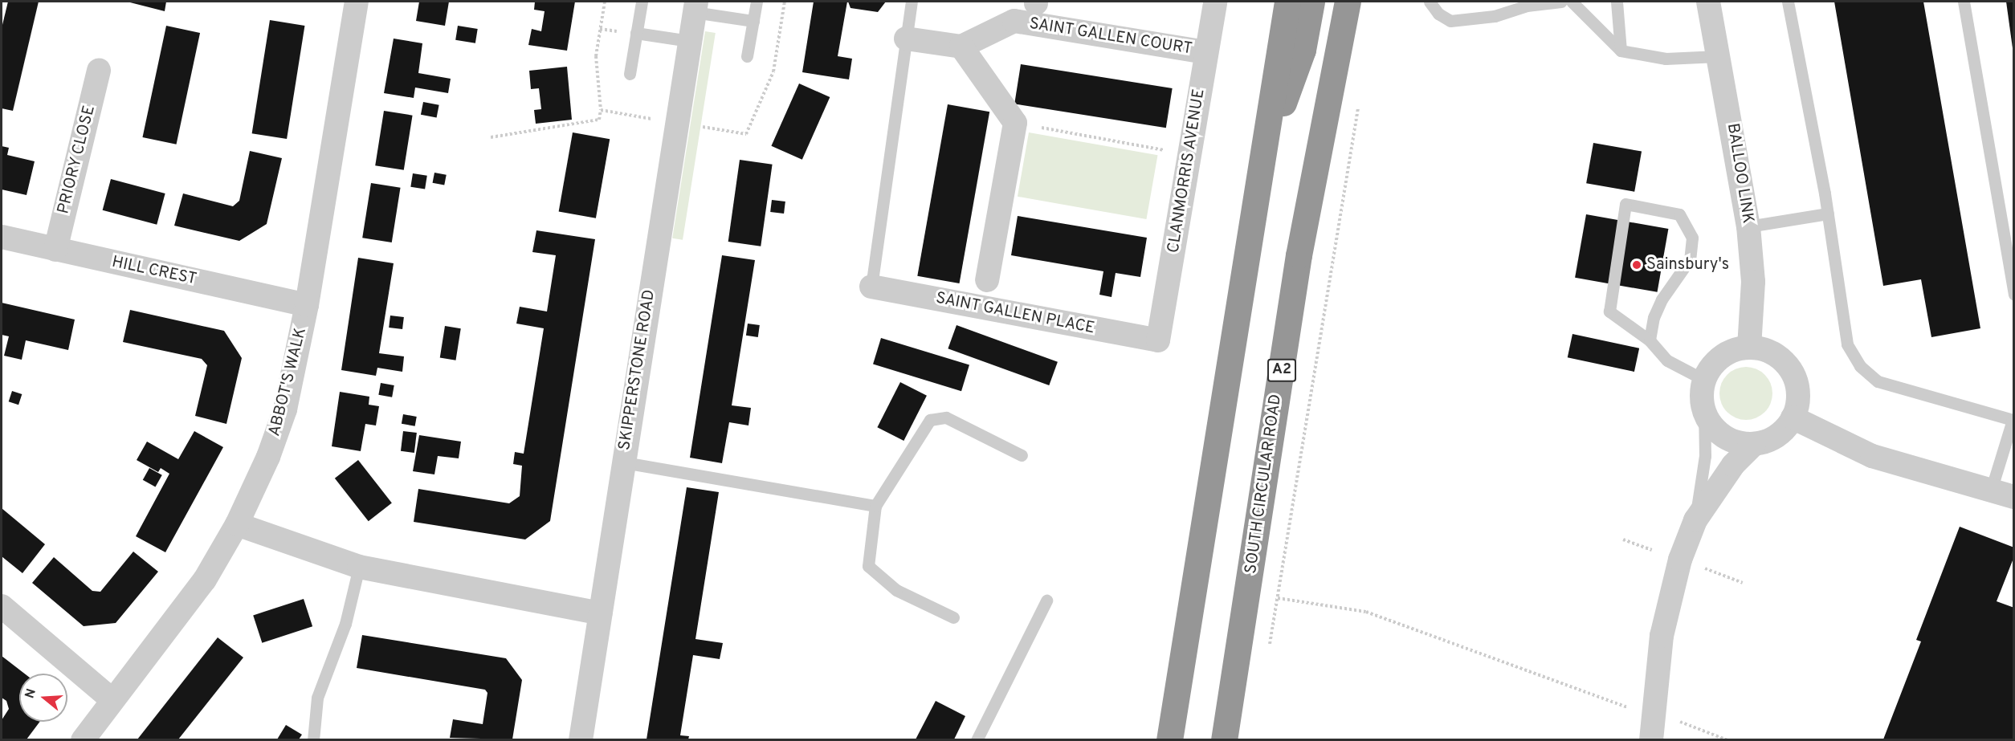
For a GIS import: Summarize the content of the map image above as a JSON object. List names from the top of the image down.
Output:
{
  "streets": {
    "highway": ["A2", "SOUTH CIRCULAR ROAD"],
    "street": [
      "SAINT GALLEN COURT",
      "PRIORY CLOSE",
      "CLANMORRIS AVENUE",
      "BALLOO LINK",
      "HILL CREST",
      "SAINT GALLEN PLACE",
      "SKIPPERSTONE ROAD",
      "ABBOT'S WALK"
    ]
  },
  "crossings": [
    ["SAINT GALLEN COURT", "CLANMORRIS AVENUE"],
    ["PRIORY CLOSE", "HILL CREST"],
    ["CLANMORRIS AVENUE", "SAINT GALLEN PLACE"],
    ["HILL CREST", "ABBOT'S WALK"]
  ],
  "places": ["Sainsbury's"],
  "north": "left"
}
